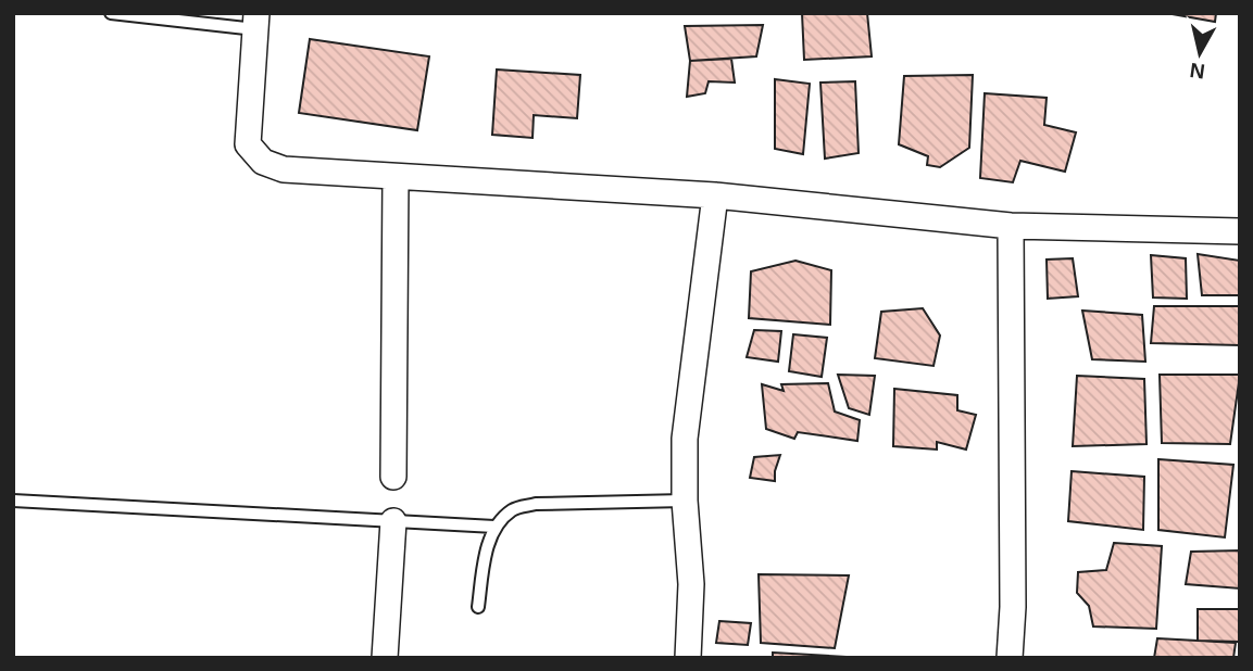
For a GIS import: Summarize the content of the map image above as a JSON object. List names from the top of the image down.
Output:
{
  "north": "bottom"
}
